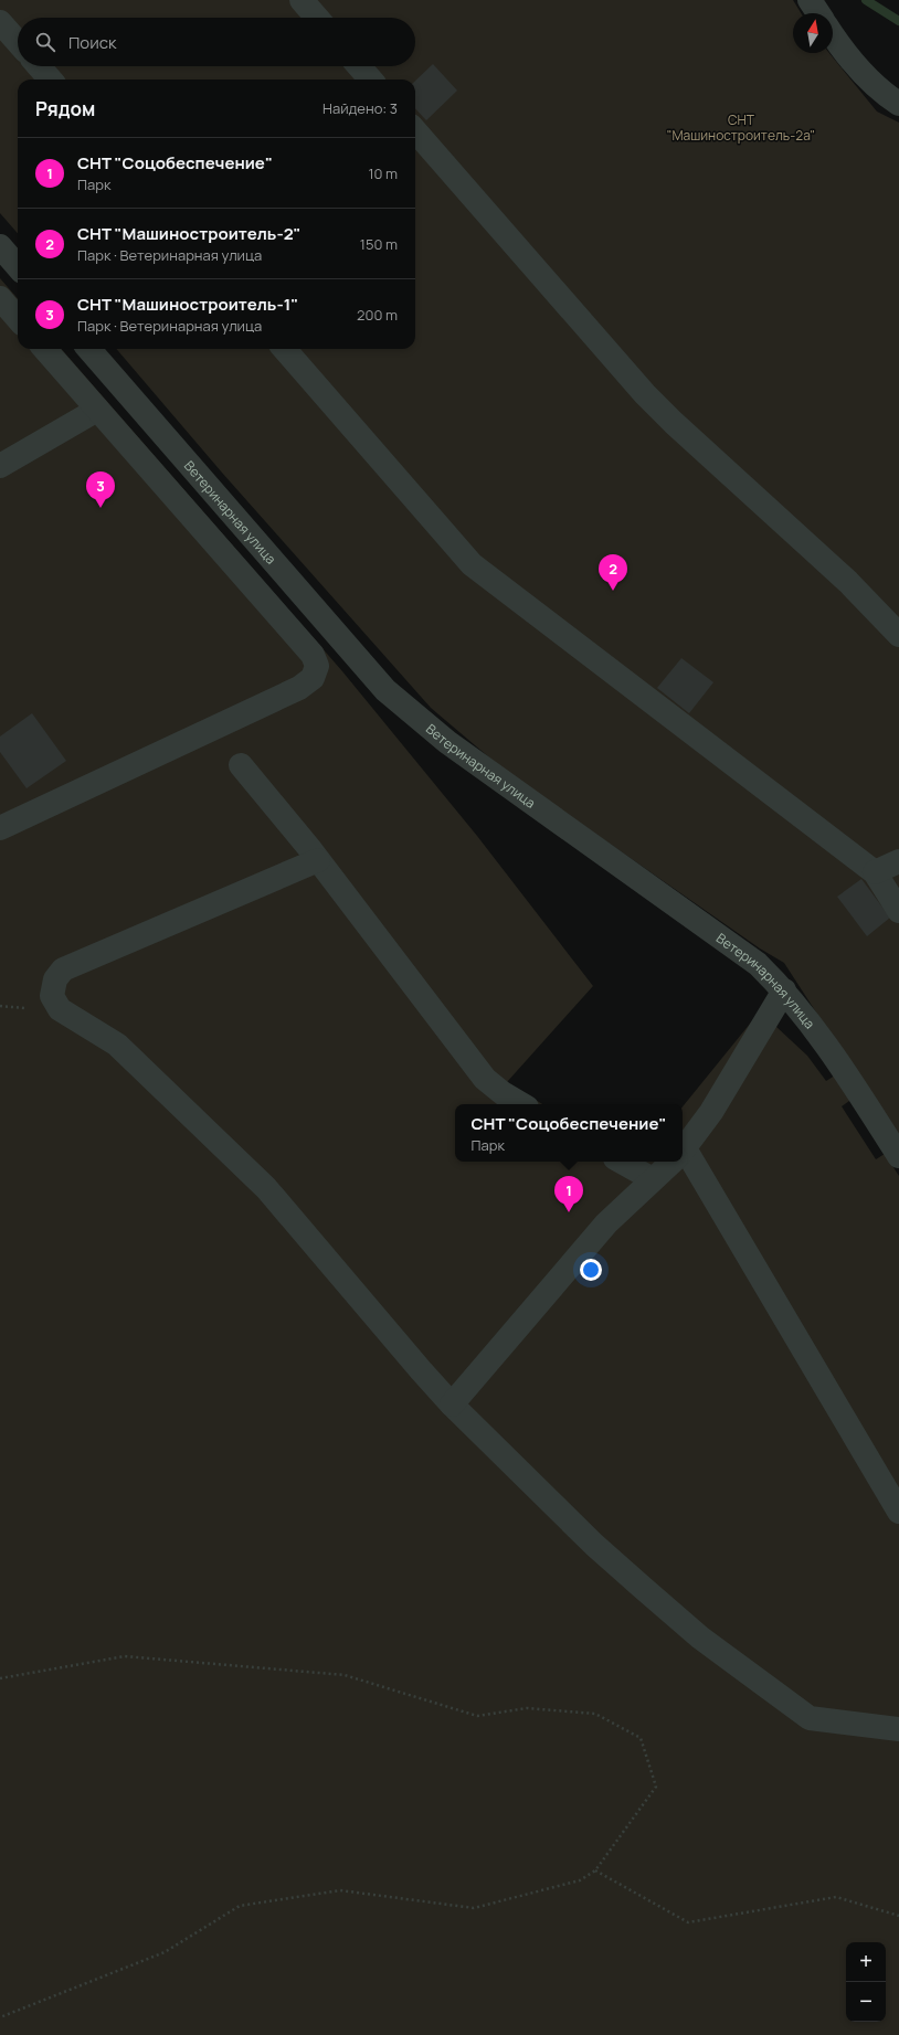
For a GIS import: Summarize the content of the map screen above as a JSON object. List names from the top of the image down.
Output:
{
  "streets": {
    "street": ["Ветеринарная улица"]
  },
  "parks": ["СНТ \"Машиностроитель-2а\""],
  "north": "top",
  "page": {
    "search": "Поиск",
    "heading": ["Рядом", "Найдено: 3"],
    "list": [
      {
        "mark": "1",
        "name": "СНТ \"Соцобеспечение\"",
        "note": "Парк",
        "value": "10 m"
      },
      {
        "mark": "2",
        "name": "СНТ \"Машиностроитель-2\"",
        "note": "Парк · Ветеринарная улица",
        "value": "150 m"
      },
      {
        "mark": "3",
        "name": "СНТ \"Машиностроитель-1\"",
        "note": "Парк · Ветеринарная улица",
        "value": "200 m"
      }
    ],
    "pins": ["3", "2", "1"],
    "popup": ["СНТ \"Соцобеспечение\"", "Парк"],
    "map_buttons": ["+", "−"]
  }
}
